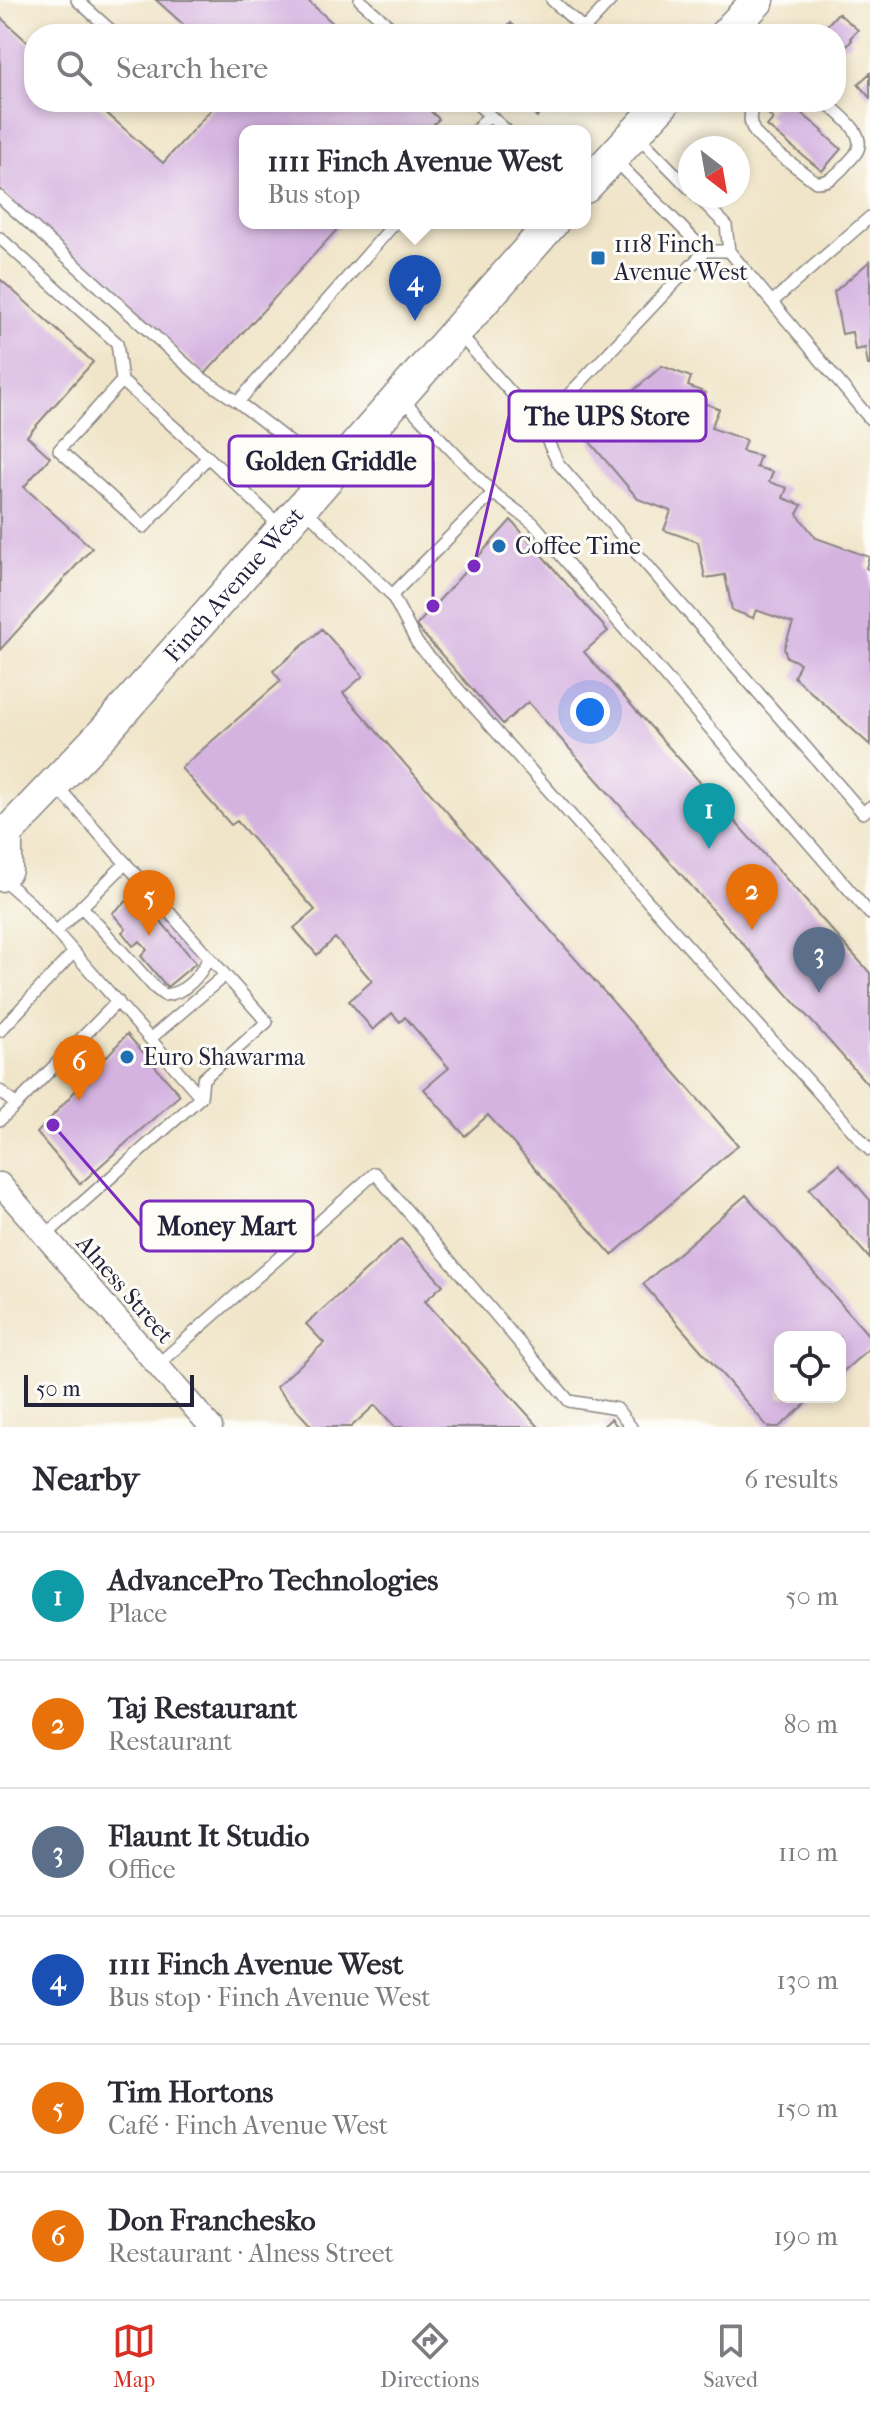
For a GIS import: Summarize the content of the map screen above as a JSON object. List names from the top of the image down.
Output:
{
  "streets": {
    "main road": ["Finch Avenue West"],
    "street": ["Alness Street"]
  },
  "places": {
    "transit": ["1118 Finch Avenue West"],
    "other": [
      "Coffee Time",
      "The UPS Store",
      "Golden Griddle",
      "Euro Shawarma",
      "Money Mart"
    ]
  },
  "scale_bar": "50 m",
  "north": "bottom right",
  "page": {
    "search": "Search here",
    "popup": ["1111 Finch Avenue West", "Bus stop"],
    "pins": [
      "4",
      "1",
      "2",
      "5",
      "3",
      "6"
    ],
    "scale": "50 m",
    "heading": ["Nearby", "6 results"],
    "list": [
      {
        "mark": "1",
        "name": "AdvancePro Technologies",
        "note": "Place",
        "value": "50 m"
      },
      {
        "mark": "2",
        "name": "Taj Restaurant",
        "note": "Restaurant",
        "value": "80 m"
      },
      {
        "mark": "3",
        "name": "Flaunt It Studio",
        "note": "Office",
        "value": "110 m"
      },
      {
        "mark": "4",
        "name": "1111 Finch Avenue West",
        "note": "Bus stop · Finch Avenue West",
        "value": "130 m"
      },
      {
        "mark": "5",
        "name": "Tim Hortons",
        "note": "Café · Finch Avenue West",
        "value": "150 m"
      },
      {
        "mark": "6",
        "name": "Don Franchesko",
        "note": "Restaurant · Alness Street",
        "value": "190 m"
      }
    ],
    "nav": ["Map", "Directions", "Saved"]
  }
}
